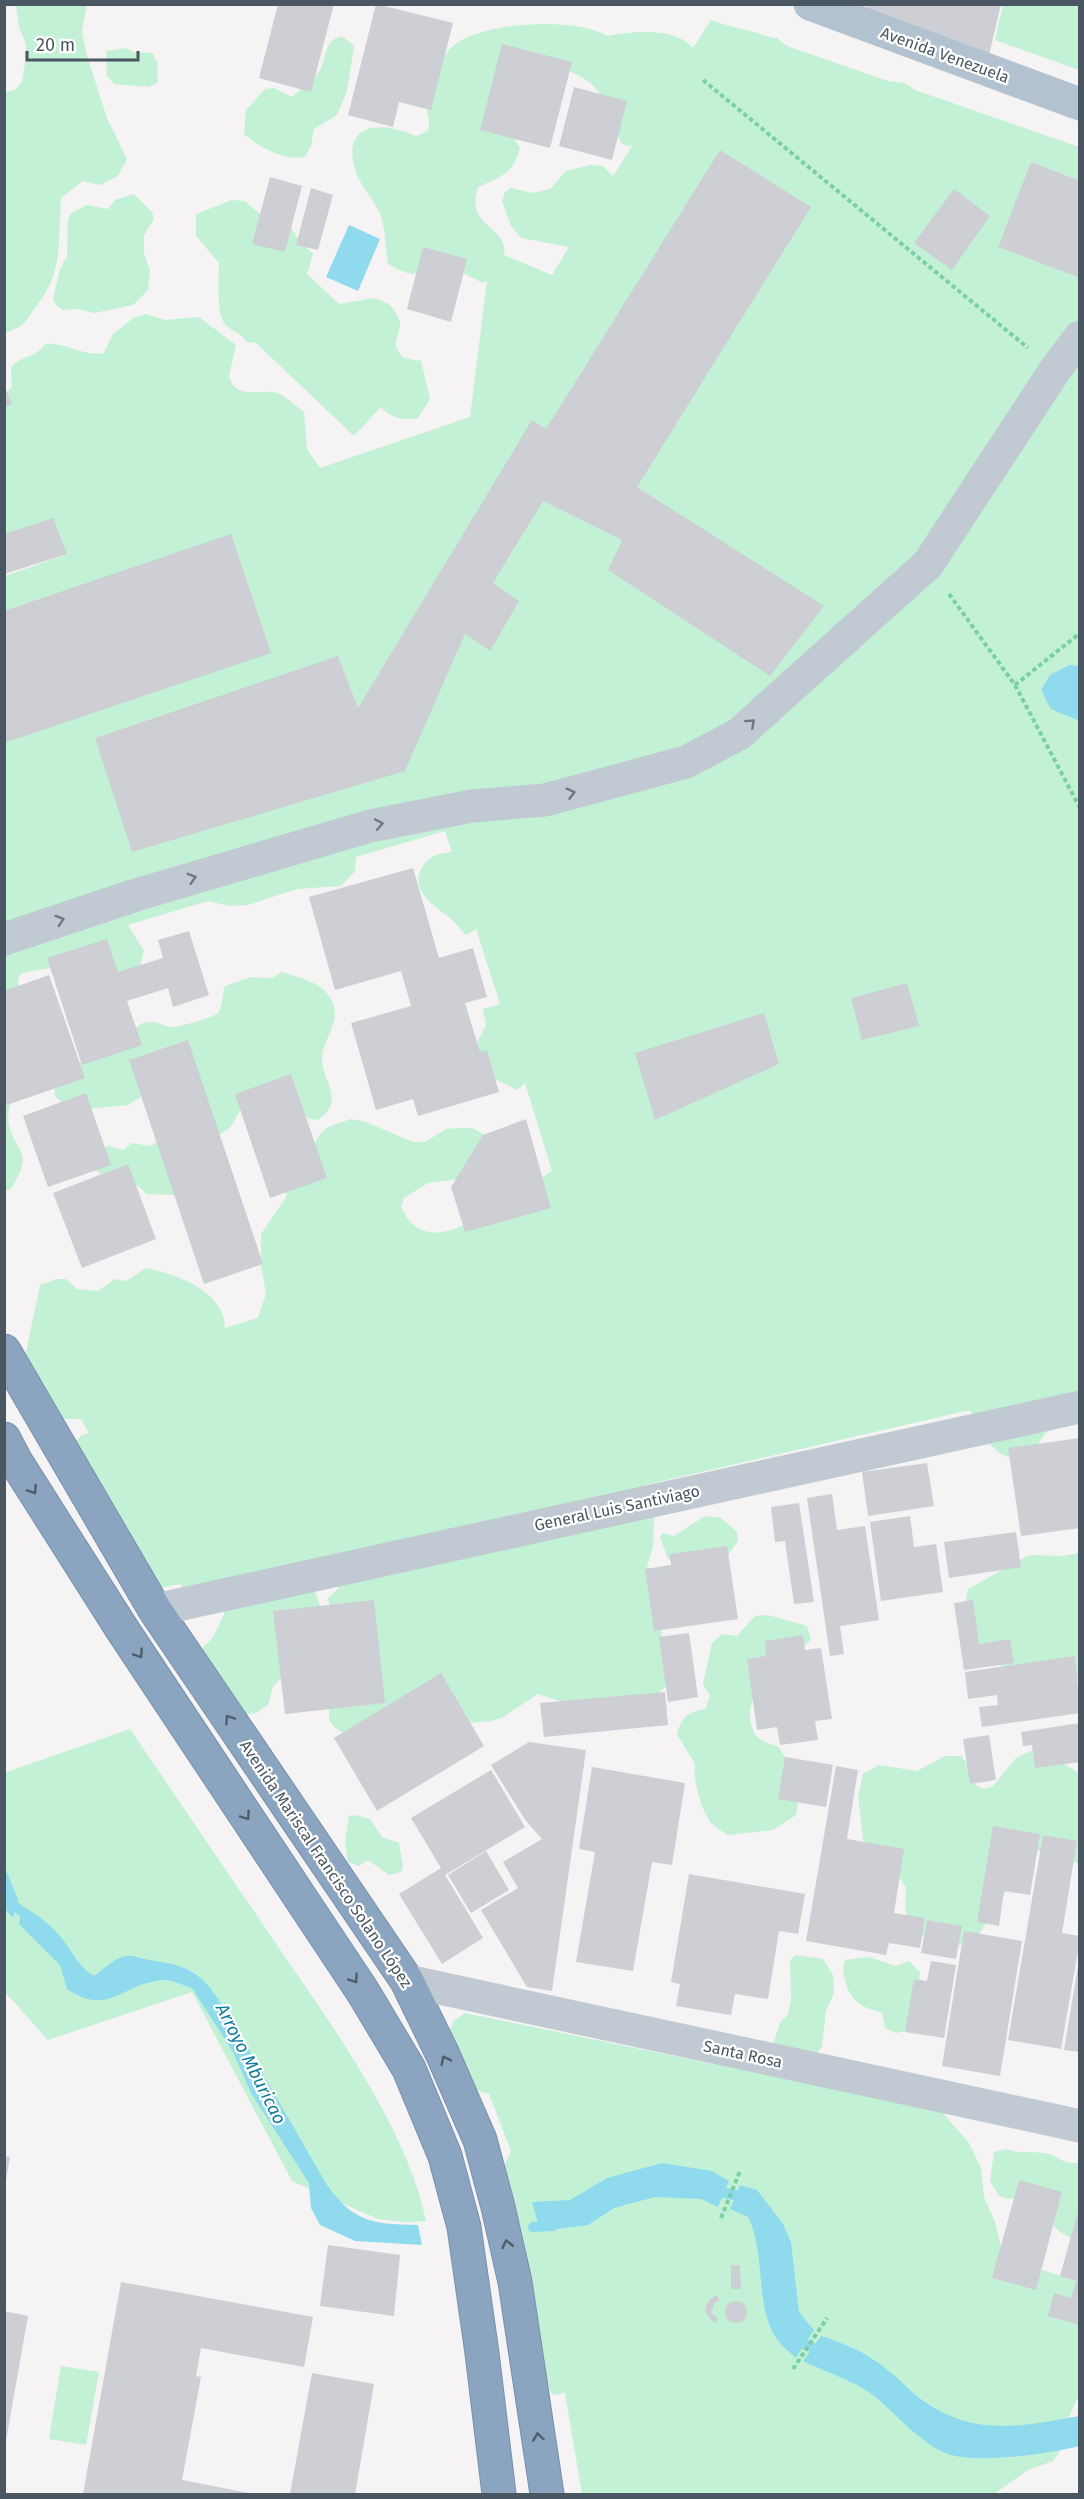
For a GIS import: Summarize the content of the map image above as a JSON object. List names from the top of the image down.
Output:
{
  "streets": {
    "highway": ["Avenida Mariscal Francisco Solano López"],
    "main road": ["Avenida Venezuela"],
    "street": ["General Luis Santiviago", "Santa Rosa"]
  },
  "crossings": [
    ["General Luis Santiviago", "Avenida Mariscal Francisco Solano López"],
    ["Avenida Mariscal Francisco Solano López", "Santa Rosa"]
  ],
  "water": ["Arroyo Mburicao"],
  "scale_bar": "20 m"
}
